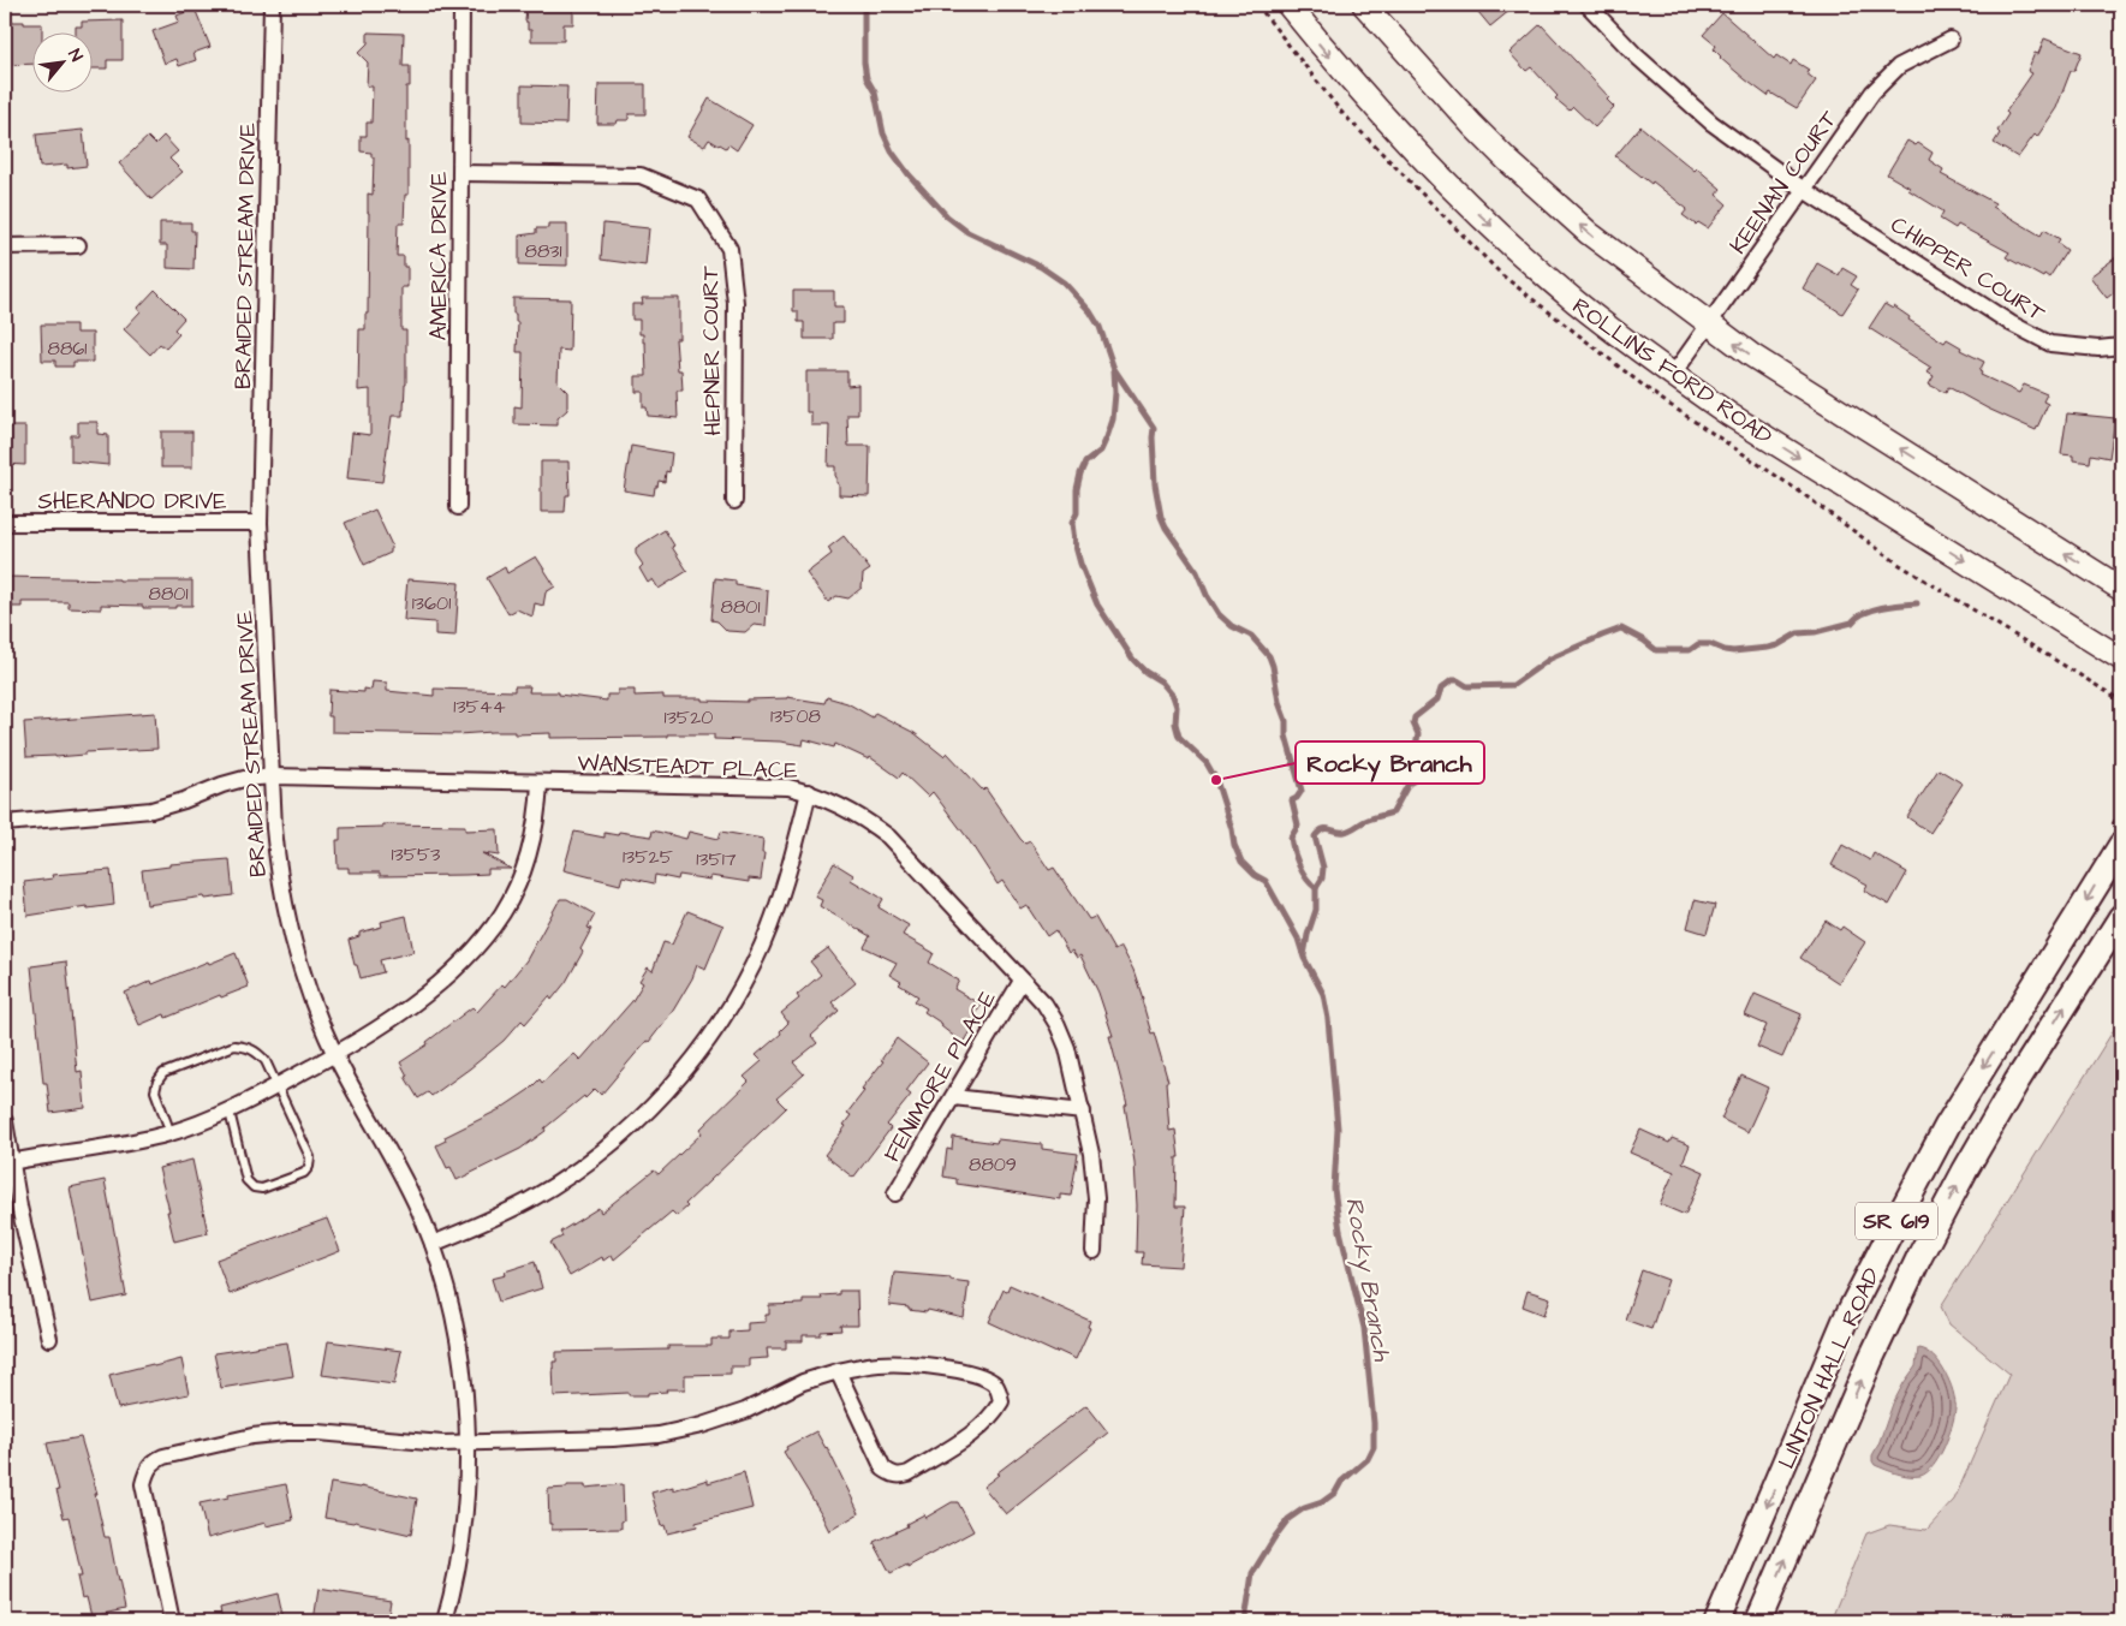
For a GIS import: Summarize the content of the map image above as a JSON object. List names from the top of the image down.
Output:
{
  "streets": {
    "main road": ["ROLLINS FORD ROAD", "SR 619", "LINTON HALL ROAD"],
    "street": [
      "KEENAN COURT",
      "BRAIDED STREAM DRIVE",
      "AMERICA DRIVE",
      "CHIPPER COURT",
      "HEPNER COURT",
      "SHERANDO DRIVE",
      "WANSTEADT PLACE",
      "FENIMORE PLACE"
    ]
  },
  "crossings": [
    ["KEENAN COURT", "CHIPPER COURT"],
    ["KEENAN COURT", "ROLLINS FORD ROAD"],
    ["BRAIDED STREAM DRIVE", "SHERANDO DRIVE"],
    ["BRAIDED STREAM DRIVE", "WANSTEADT PLACE"],
    ["AMERICA DRIVE", "HEPNER COURT"],
    ["WANSTEADT PLACE", "FENIMORE PLACE"]
  ],
  "water": ["Rocky Branch"],
  "places": ["Rocky Branch"],
  "house_numbers": [
    "8831",
    "8861",
    "8801",
    "13601",
    "8801",
    "13544",
    "13508",
    "13520",
    "13553",
    "13525",
    "13517",
    "8809"
  ],
  "north": "top right"
}
